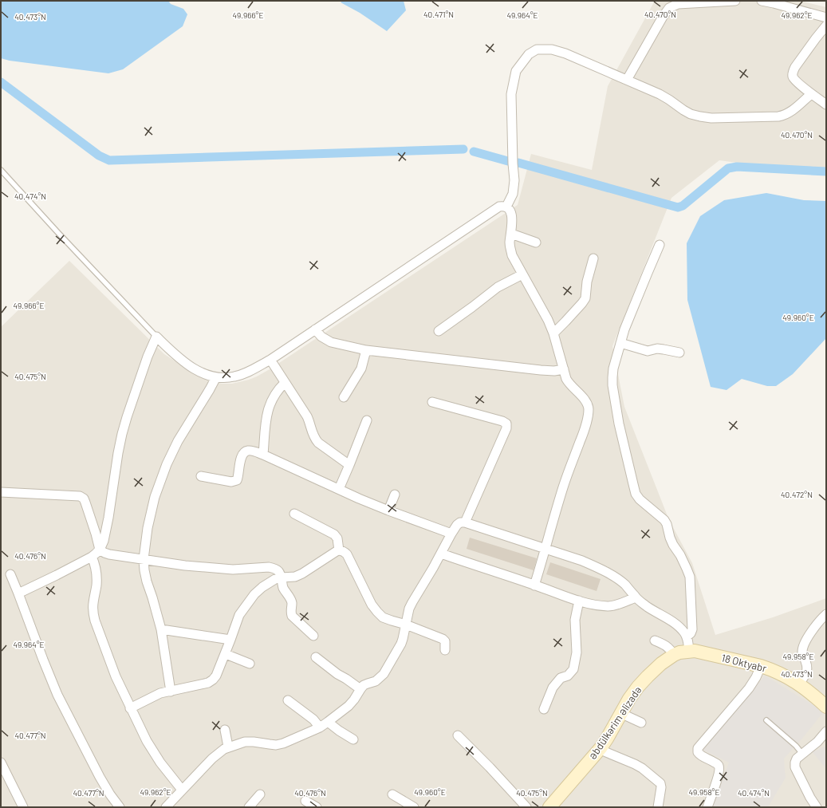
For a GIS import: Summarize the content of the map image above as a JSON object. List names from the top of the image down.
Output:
{
  "streets": {
    "street": ["18 Oktyabr", "Əbdülkərim Əlizadə"]
  },
  "crossings": [
    ["18 Oktyabr", "Əbdülkərim Əlizadə"]
  ],
  "coordinates": [
    "40.471°N",
    "40.470°N",
    "49.966°E",
    "49.964°E",
    "49.962°E",
    "40.473°N",
    "40.474°N",
    "49.960°E",
    "40.475°N",
    "40.472°N",
    "40.476°N",
    "49.958°E",
    "40.477°N"
  ]
}
